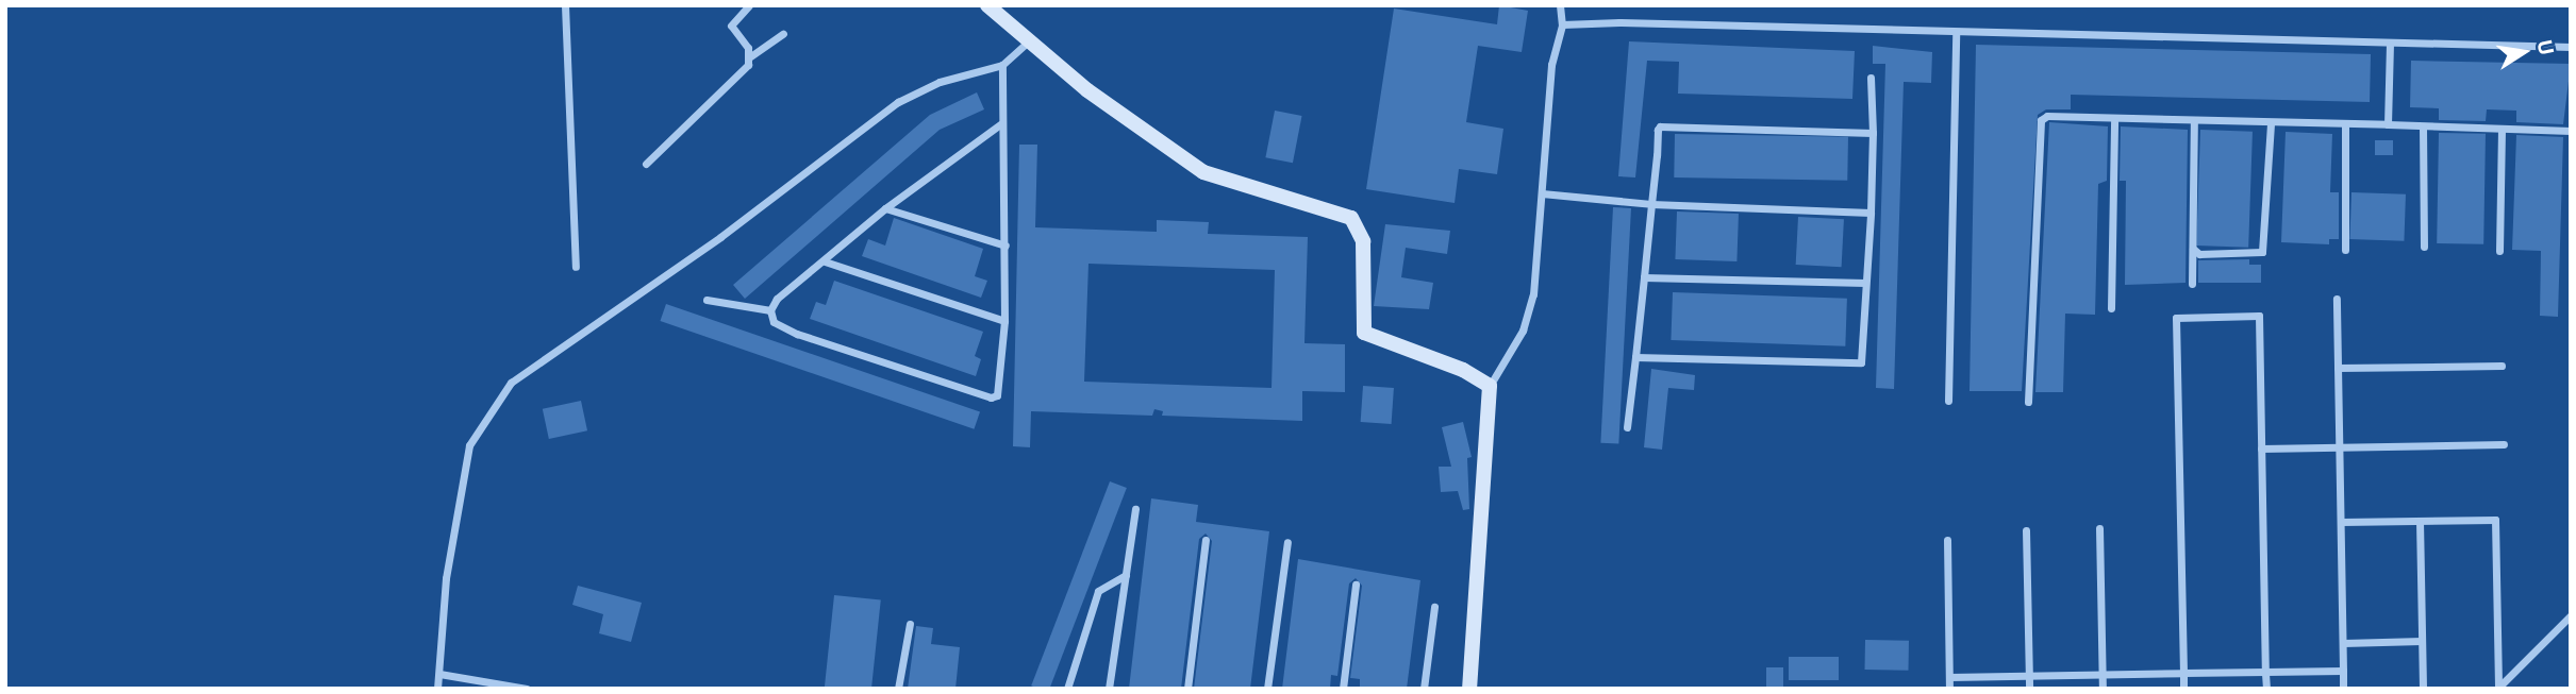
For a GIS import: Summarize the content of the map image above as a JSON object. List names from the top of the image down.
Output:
{
  "north": "right"
}
